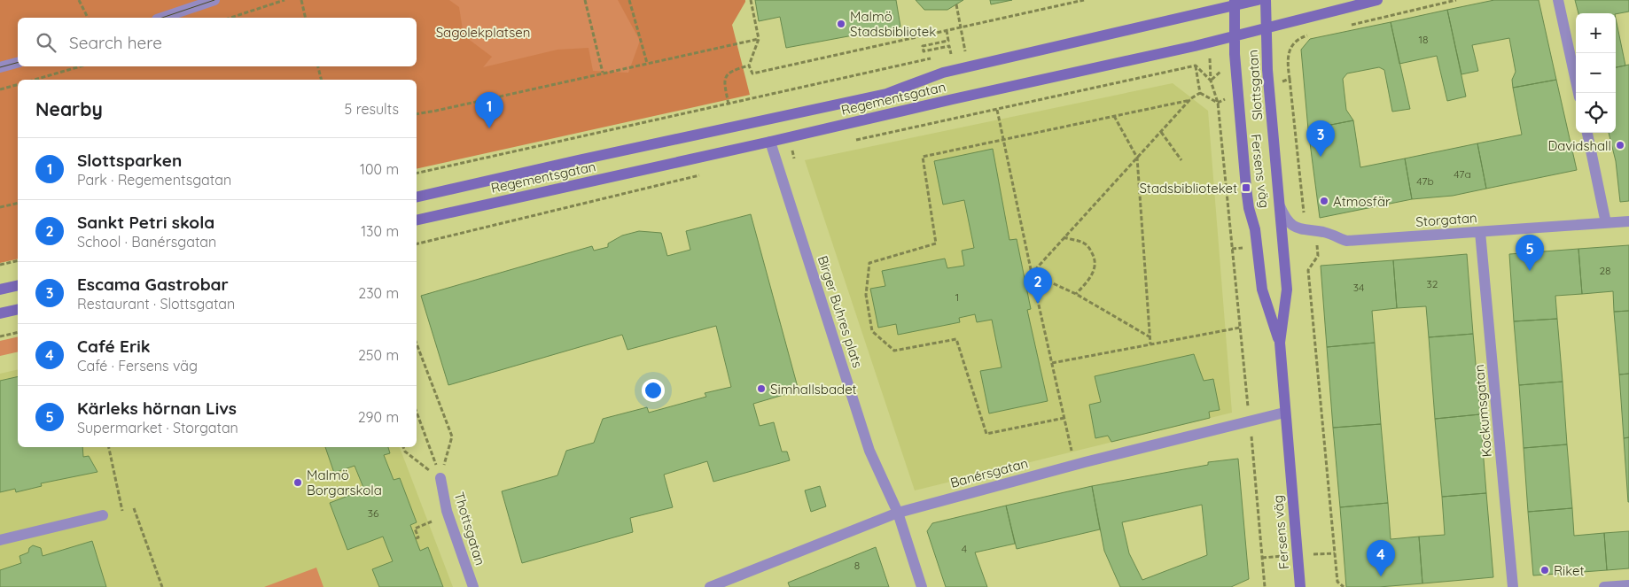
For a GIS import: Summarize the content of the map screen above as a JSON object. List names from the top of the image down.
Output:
{
  "streets": {
    "main road": ["Slottsgatan", "Regementsgatan", "Fersens väg"],
    "street": [
      "Storgatan",
      "Birger Buhres plats",
      "Kockumsgatan",
      "Banérsgatan",
      "Thottsgatan"
    ]
  },
  "crossings": [
    ["Slottsgatan", "Regementsgatan"],
    ["Slottsgatan", "Fersens väg"],
    ["Slottsgatan", "Storgatan"],
    ["Regementsgatan", "Fersens väg"],
    ["Regementsgatan", "Birger Buhres plats"],
    ["Fersens väg", "Banérsgatan"],
    ["Storgatan", "Kockumsgatan"],
    ["Birger Buhres plats", "Banérsgatan"]
  ],
  "parks": ["Sagolekplatsen"],
  "places": {
    "other": [
      "Malmö Stadsbibliotek",
      "Davidshall",
      "Atmosfär",
      "Simhallsbadet",
      "Malmö Borgarskola",
      "Riket"
    ],
    "transit": ["Stadsbiblioteket"]
  },
  "house_numbers": [
    "18",
    "47a",
    "47b",
    "28",
    "32",
    "34",
    "1",
    "36",
    "4",
    "8"
  ],
  "page": {
    "map_buttons": ["+", "−"],
    "search": "Search here",
    "heading": ["Nearby", "5 results"],
    "pins": [
      "1",
      "3",
      "5",
      "2",
      "4"
    ],
    "list": [
      {
        "mark": "1",
        "name": "Slottsparken",
        "note": "Park · Regementsgatan",
        "value": "100 m"
      },
      {
        "mark": "2",
        "name": "Sankt Petri skola",
        "note": "School · Banérsgatan",
        "value": "130 m"
      },
      {
        "mark": "3",
        "name": "Escama Gastrobar",
        "note": "Restaurant · Slottsgatan",
        "value": "230 m"
      },
      {
        "mark": "4",
        "name": "Café Erik",
        "note": "Café · Fersens väg",
        "value": "250 m"
      },
      {
        "mark": "5",
        "name": "Kärleks hörnan Livs",
        "note": "Supermarket · Storgatan",
        "value": "290 m"
      }
    ]
  }
}
